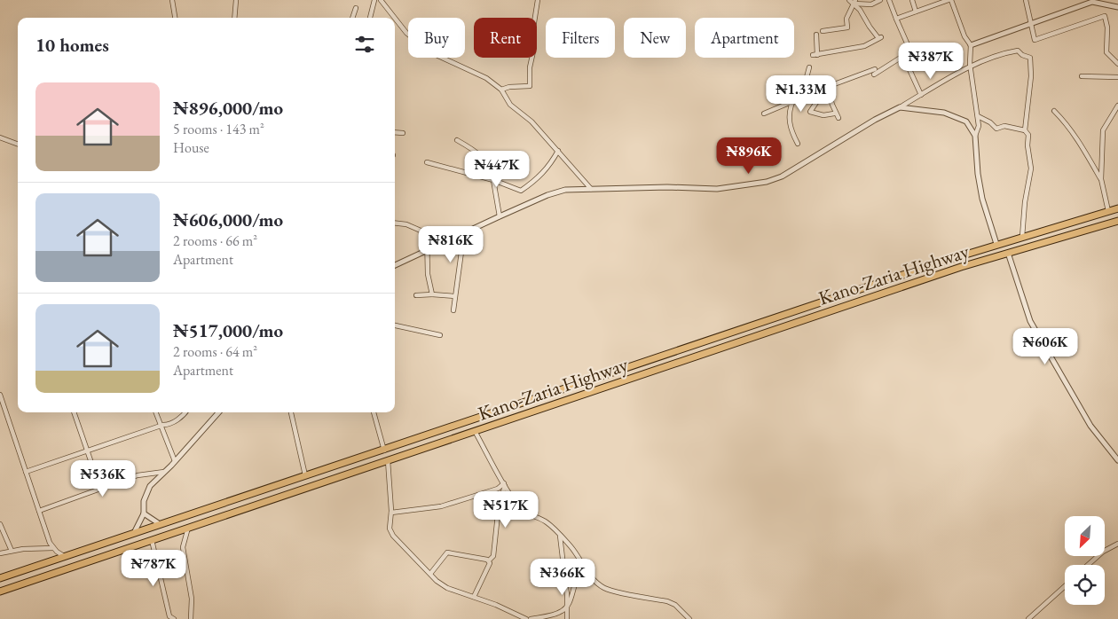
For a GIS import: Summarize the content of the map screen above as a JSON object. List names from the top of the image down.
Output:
{
  "streets": {
    "highway": ["Kano-Zaria Highway"]
  },
  "north": "bottom left",
  "page": {
    "chip": [
      "Buy",
      "Rent",
      "Filters",
      "New",
      "Apartment"
    ],
    "heading": "10 homes",
    "price": [
      "₦387K",
      "₦1.33M",
      "₦896K",
      "₦447K",
      "₦816K",
      "₦606K",
      "₦536K",
      "₦517K",
      "₦787K",
      "₦366K"
    ],
    "list": [
      {
        "name": "₦896,000/mo",
        "note": "5 rooms · 143 m² · House"
      },
      {
        "name": "₦606,000/mo",
        "note": "2 rooms · 66 m² · Apartment"
      },
      {
        "name": "₦517,000/mo",
        "note": "2 rooms · 64 m² · Apartment"
      }
    ]
  }
}
